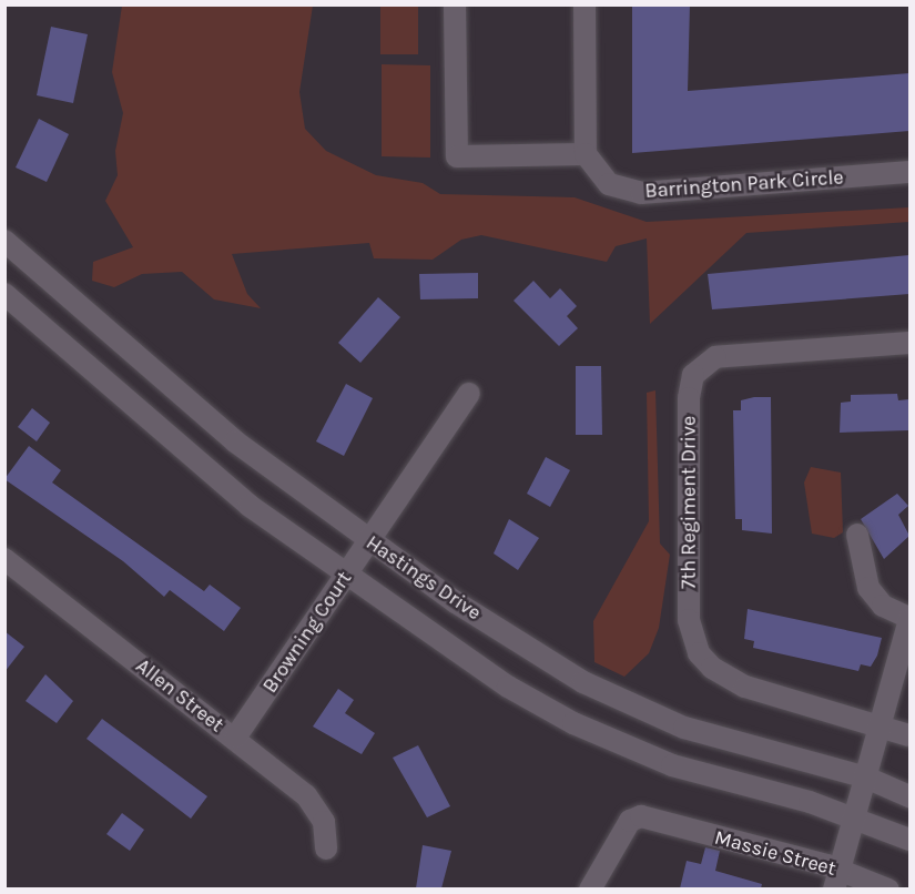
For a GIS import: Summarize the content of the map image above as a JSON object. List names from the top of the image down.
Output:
{
  "streets": {
    "street": [
      "Barrington Park Circle",
      "7th Regiment Drive",
      "Hastings Drive",
      "Browning Court",
      "Allen Street",
      "Massie Street"
    ]
  },
  "crossings": [
    ["Hastings Drive", "Browning Court"],
    ["Browning Court", "Allen Street"]
  ]
}
